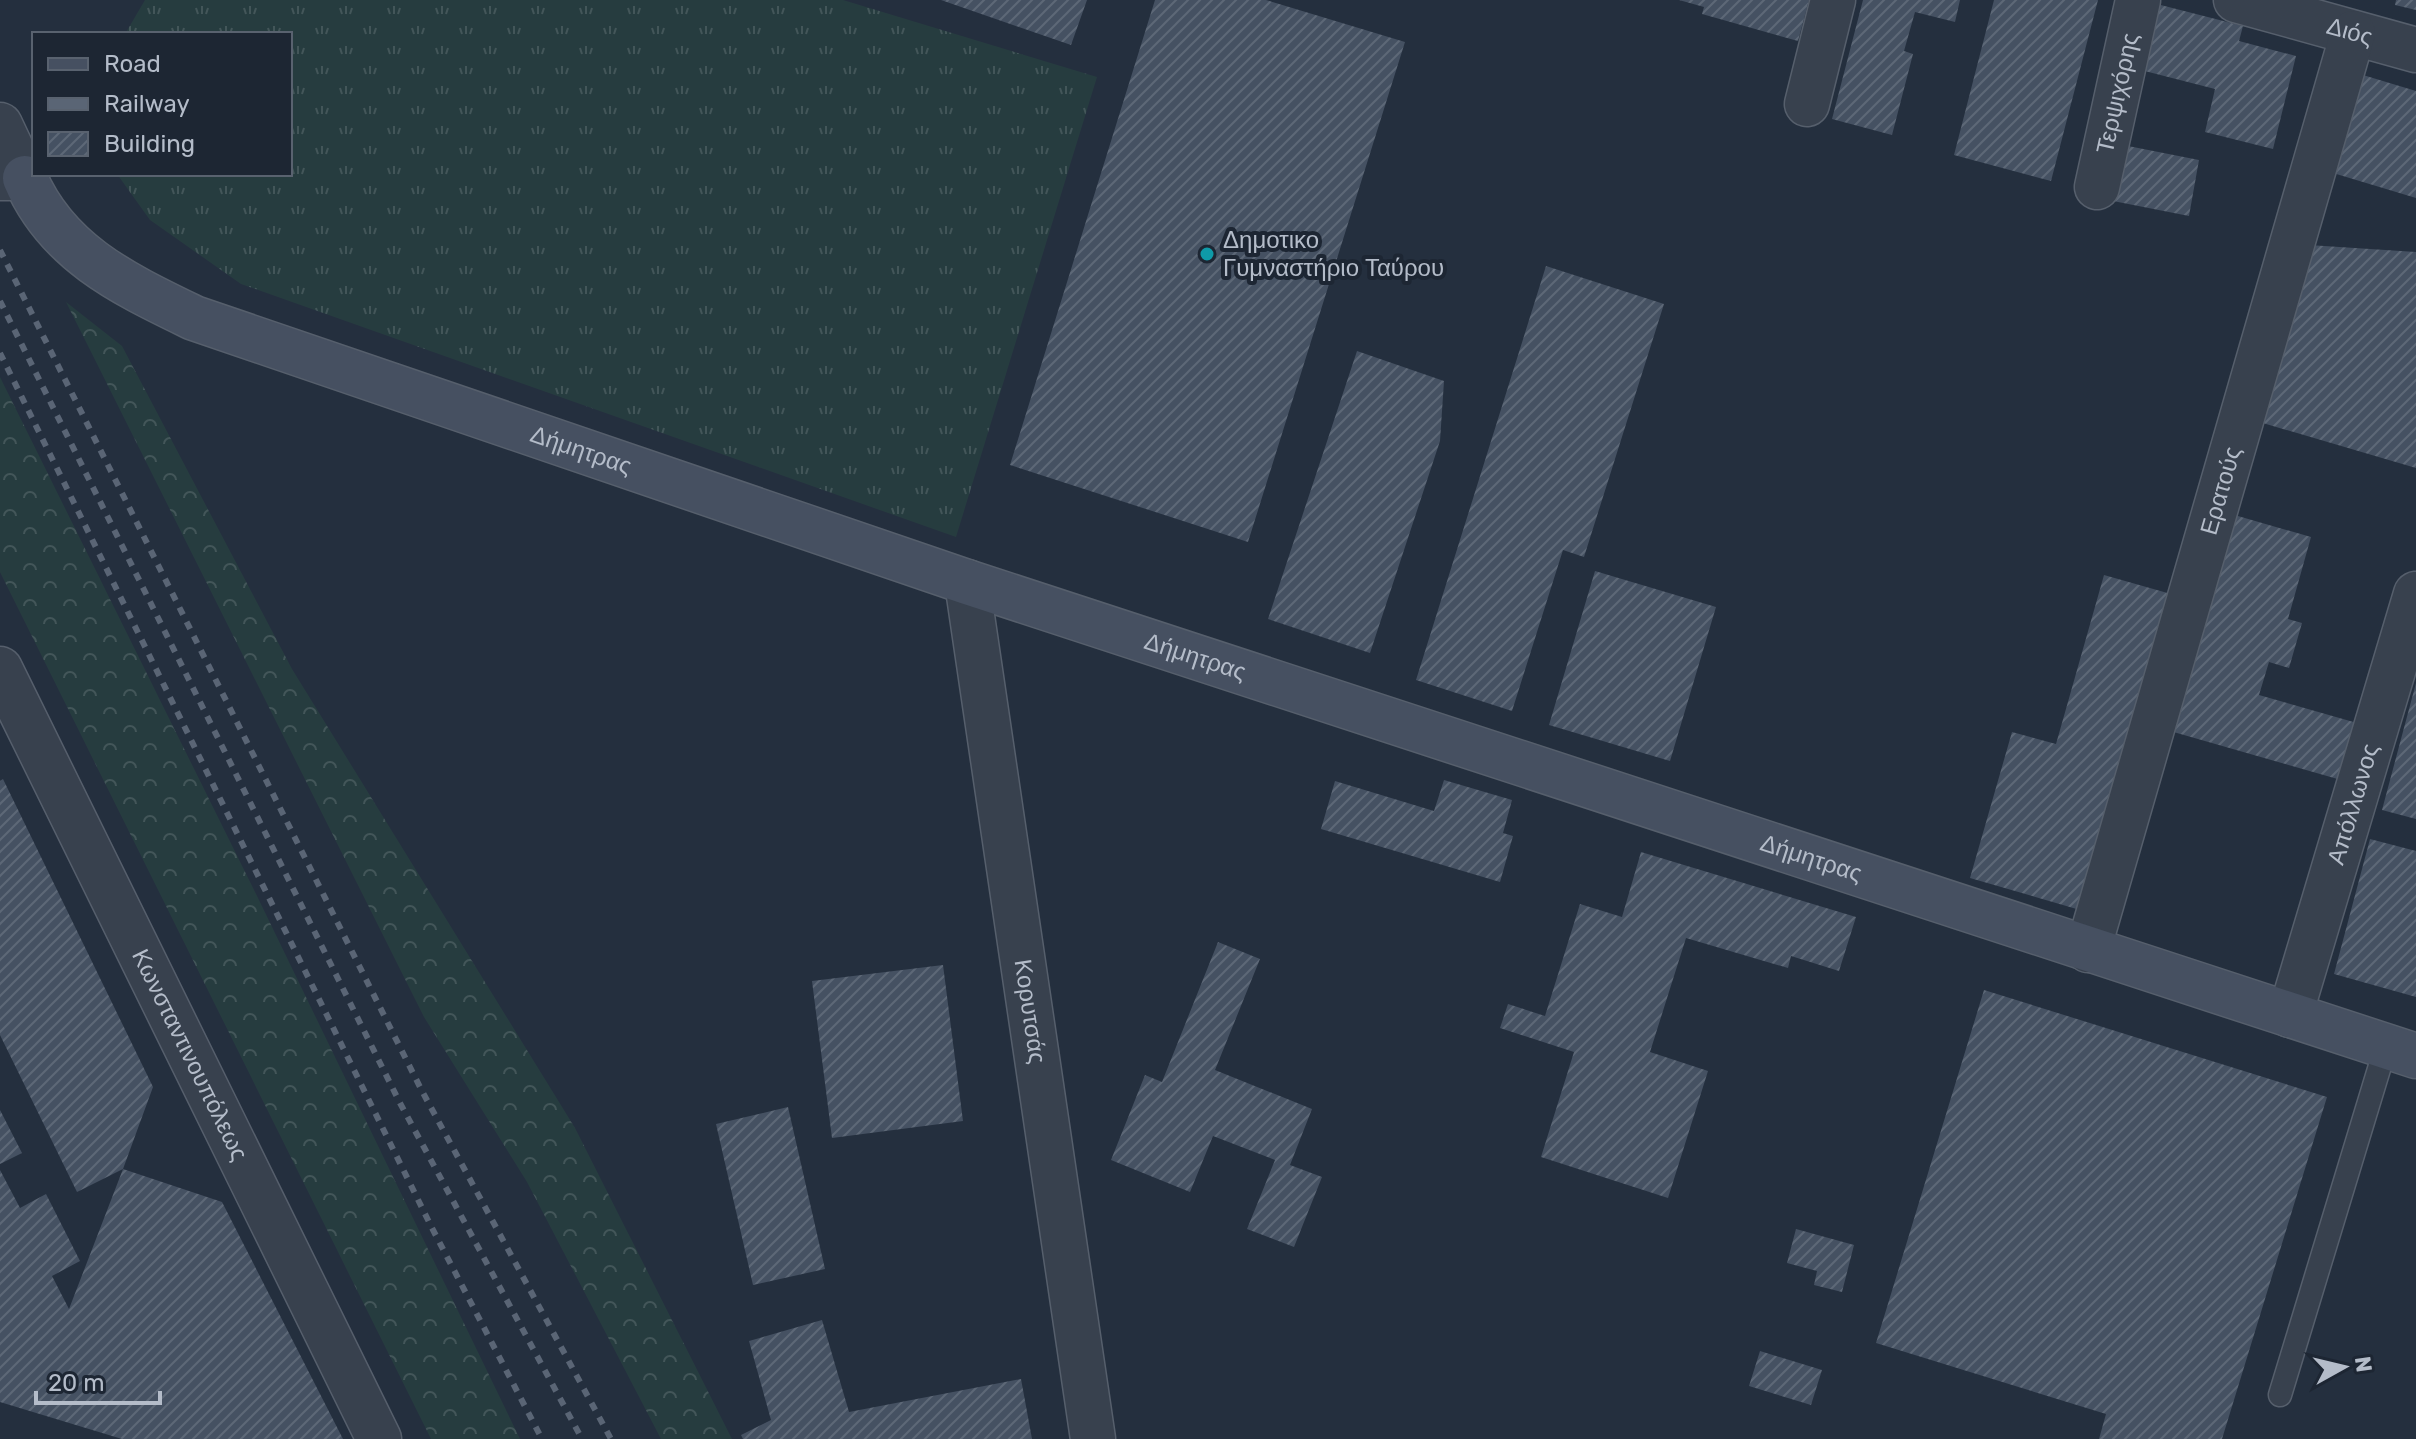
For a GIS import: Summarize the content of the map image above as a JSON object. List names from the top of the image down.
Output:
{
  "streets": {
    "street": [
      "Διός",
      "Τερψιχόρης",
      "Δήμητρας",
      "Ερατούς",
      "Απόλλωνος",
      "Κορυτσάς",
      "Κωνσταντινουπόλεως"
    ]
  },
  "crossings": [
    ["Διός", "Ερατούς"],
    ["Δήμητρας", "Ερατούς"],
    ["Δήμητρας", "Απόλλωνος"],
    ["Δήμητρας", "Κορυτσάς"]
  ],
  "places": ["Δημοτικο Γυμναστήριο Ταύρου"],
  "legend": ["Road", "Railway", "Building"],
  "scale_bar": "20 m",
  "north": "right"
}
